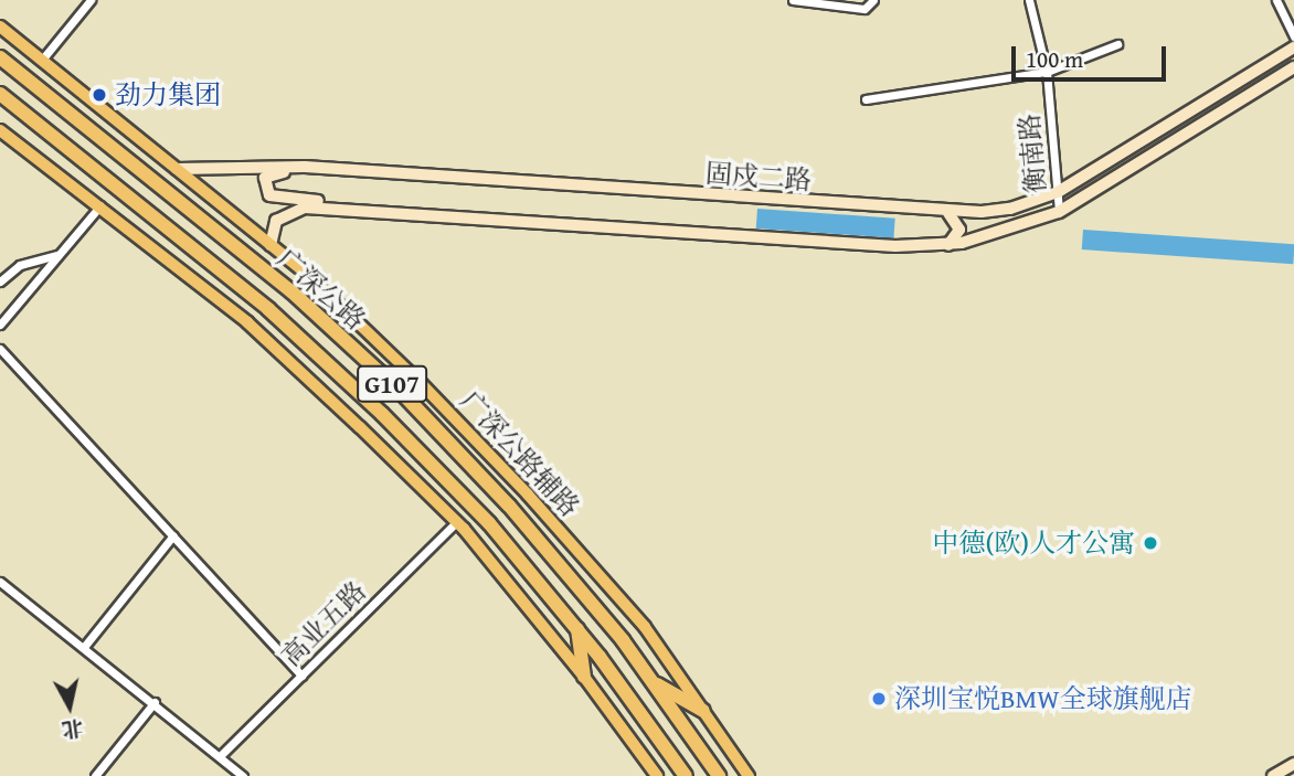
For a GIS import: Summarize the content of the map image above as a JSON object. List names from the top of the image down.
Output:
{
  "streets": {
    "highway": ["广深公路", "G107"],
    "main road": ["广深公路辅路"],
    "street": ["衡南路", "固戍二路", "高业五路"]
  },
  "crossings": [
    ["衡南路", "固戍二路"],
    ["固戍二路", "广深公路辅路"]
  ],
  "places": ["劲力集团", "中德(欧)人才公寓", "深圳宝悦BMW全球旗舰店"],
  "scale_bar": "100 m",
  "north": "bottom"
}
